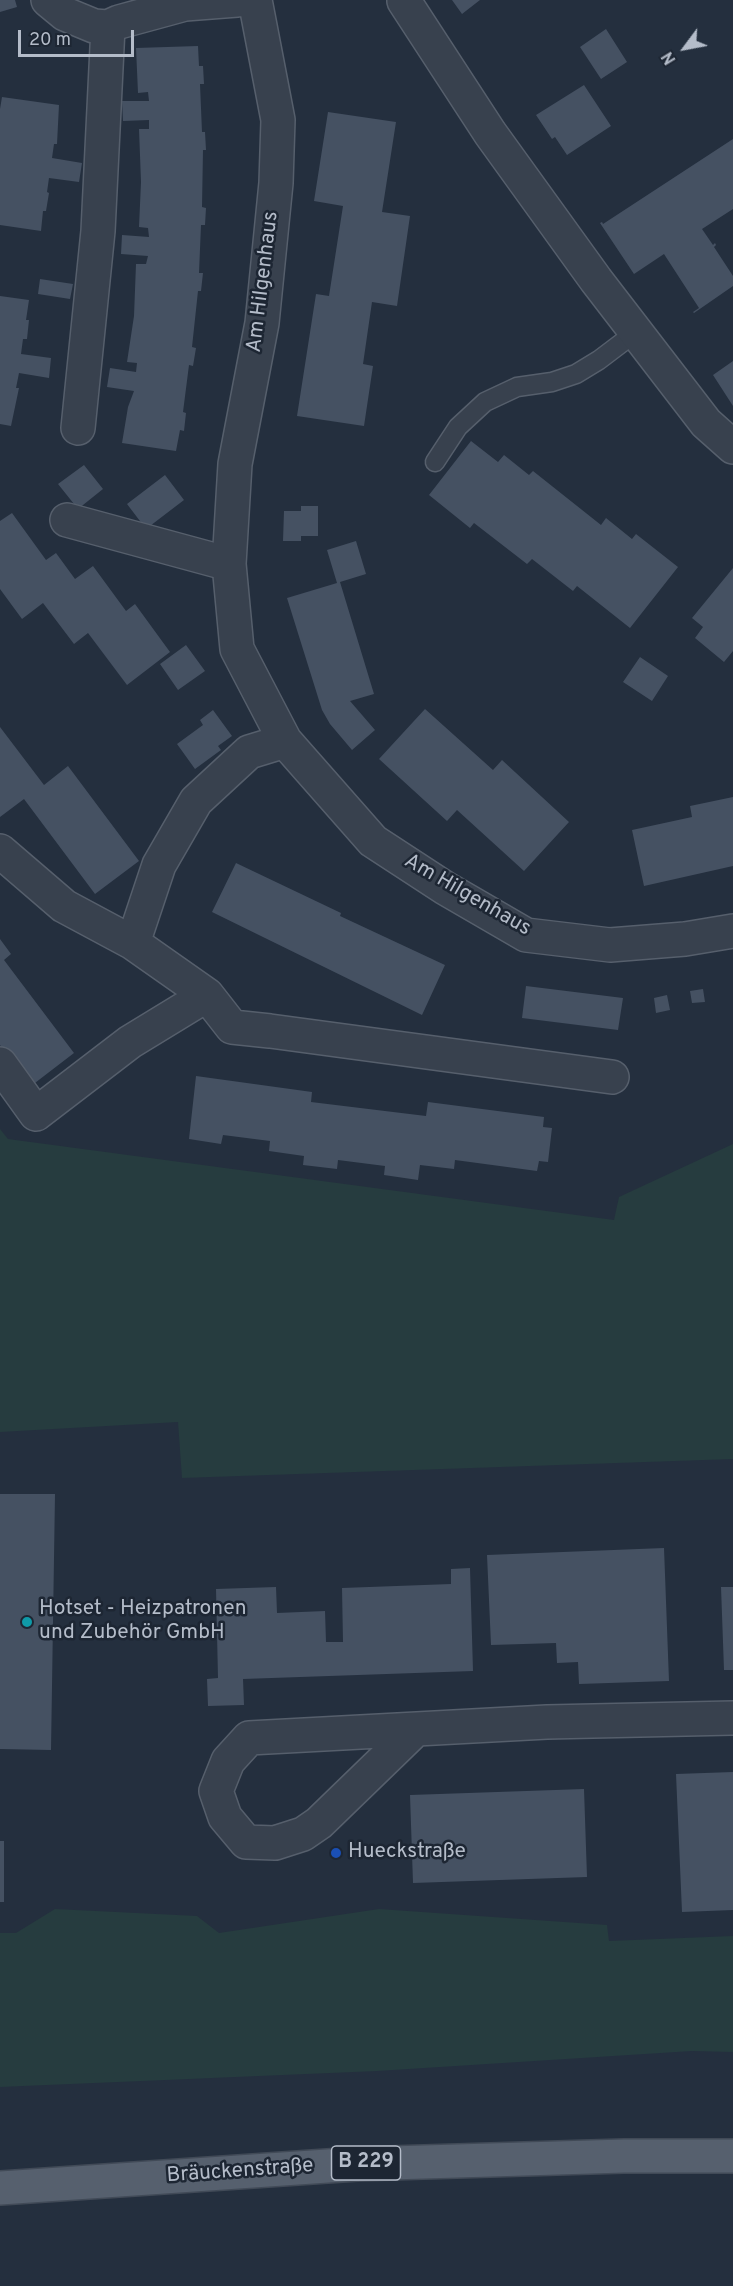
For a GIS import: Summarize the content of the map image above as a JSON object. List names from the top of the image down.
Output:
{
  "streets": {
    "main road": ["B 229", "Bräuckenstraße"],
    "street": ["Am Hilgenhaus"]
  },
  "places": ["Hotset - Heizpatronen und Zubehör GmbH", "Hueckstraße"],
  "scale_bar": "20 m",
  "north": "bottom left"
}
